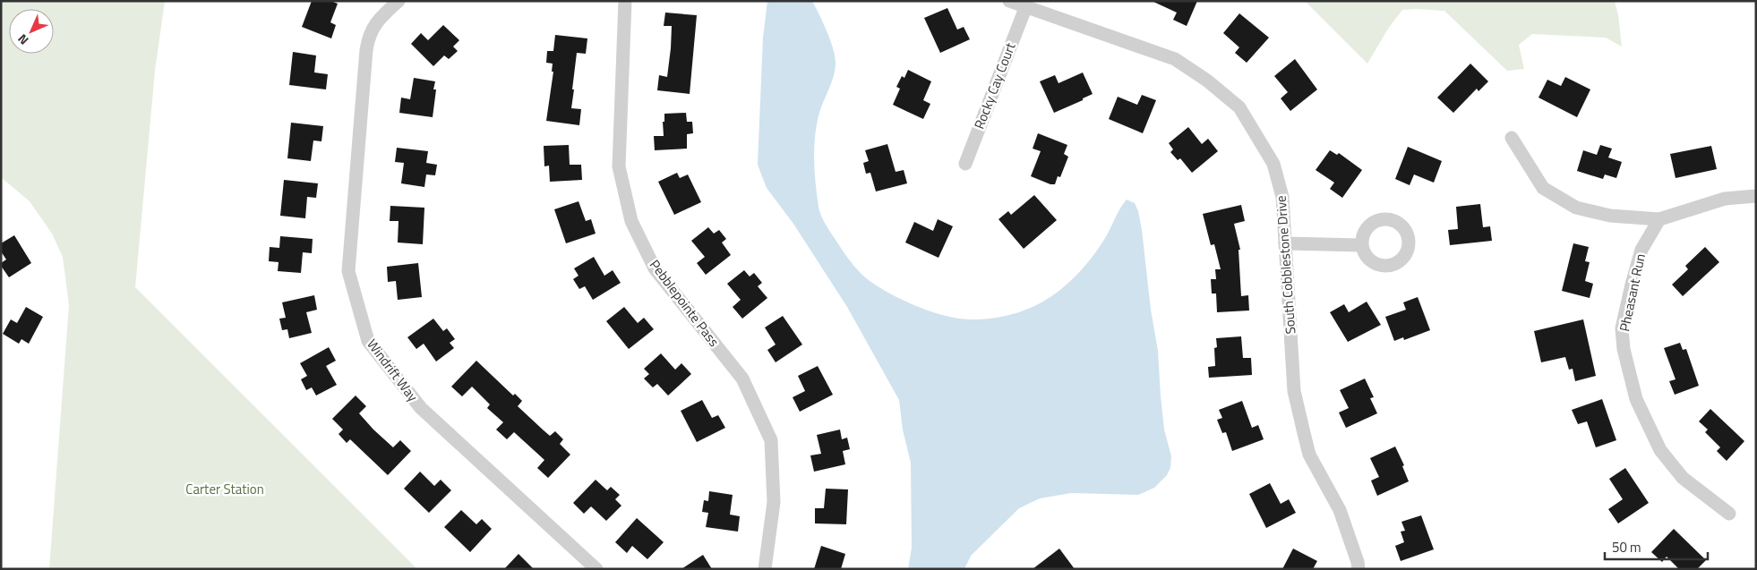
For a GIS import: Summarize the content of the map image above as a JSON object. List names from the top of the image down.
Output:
{
  "streets": {
    "street": [
      "Rocky Cay Court",
      "South Cobblestone Drive",
      "Pheasant Run",
      "Pebblepointe Pass",
      "Windrift Way"
    ]
  },
  "crossings": [
    ["Rocky Cay Court", "South Cobblestone Drive"]
  ],
  "parks": ["Carter Station"],
  "scale_bar": "50 m",
  "north": "bottom left"
}
